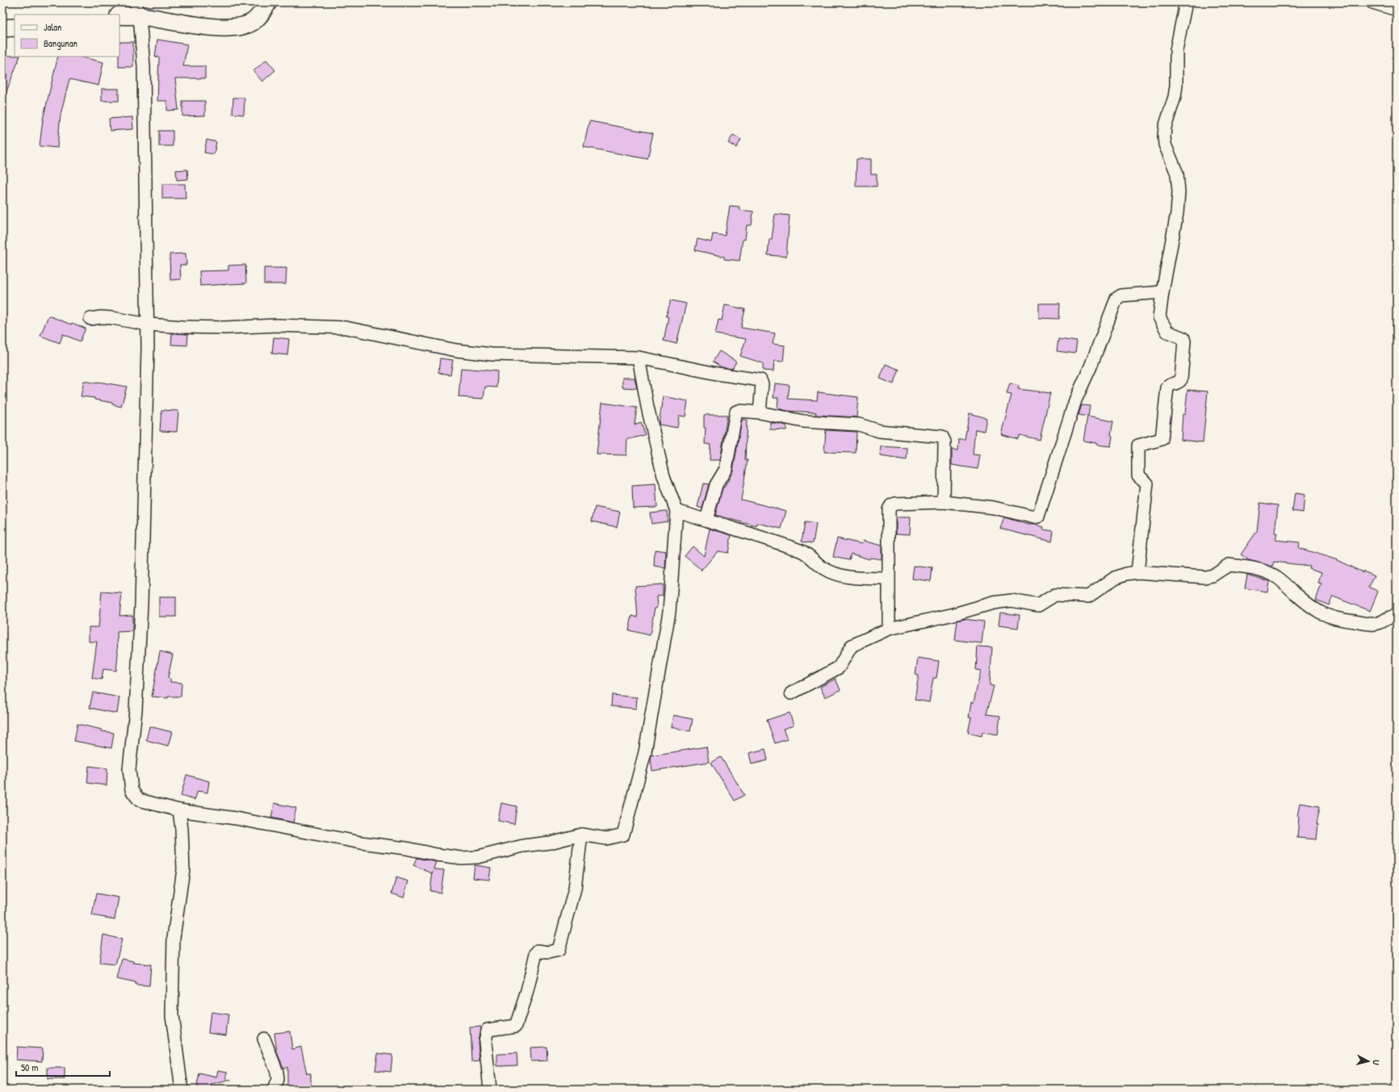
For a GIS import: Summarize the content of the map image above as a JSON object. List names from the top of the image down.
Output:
{
  "legend": ["Jalan", "Bangunan"],
  "scale_bar": "50 m",
  "north": "right"
}
